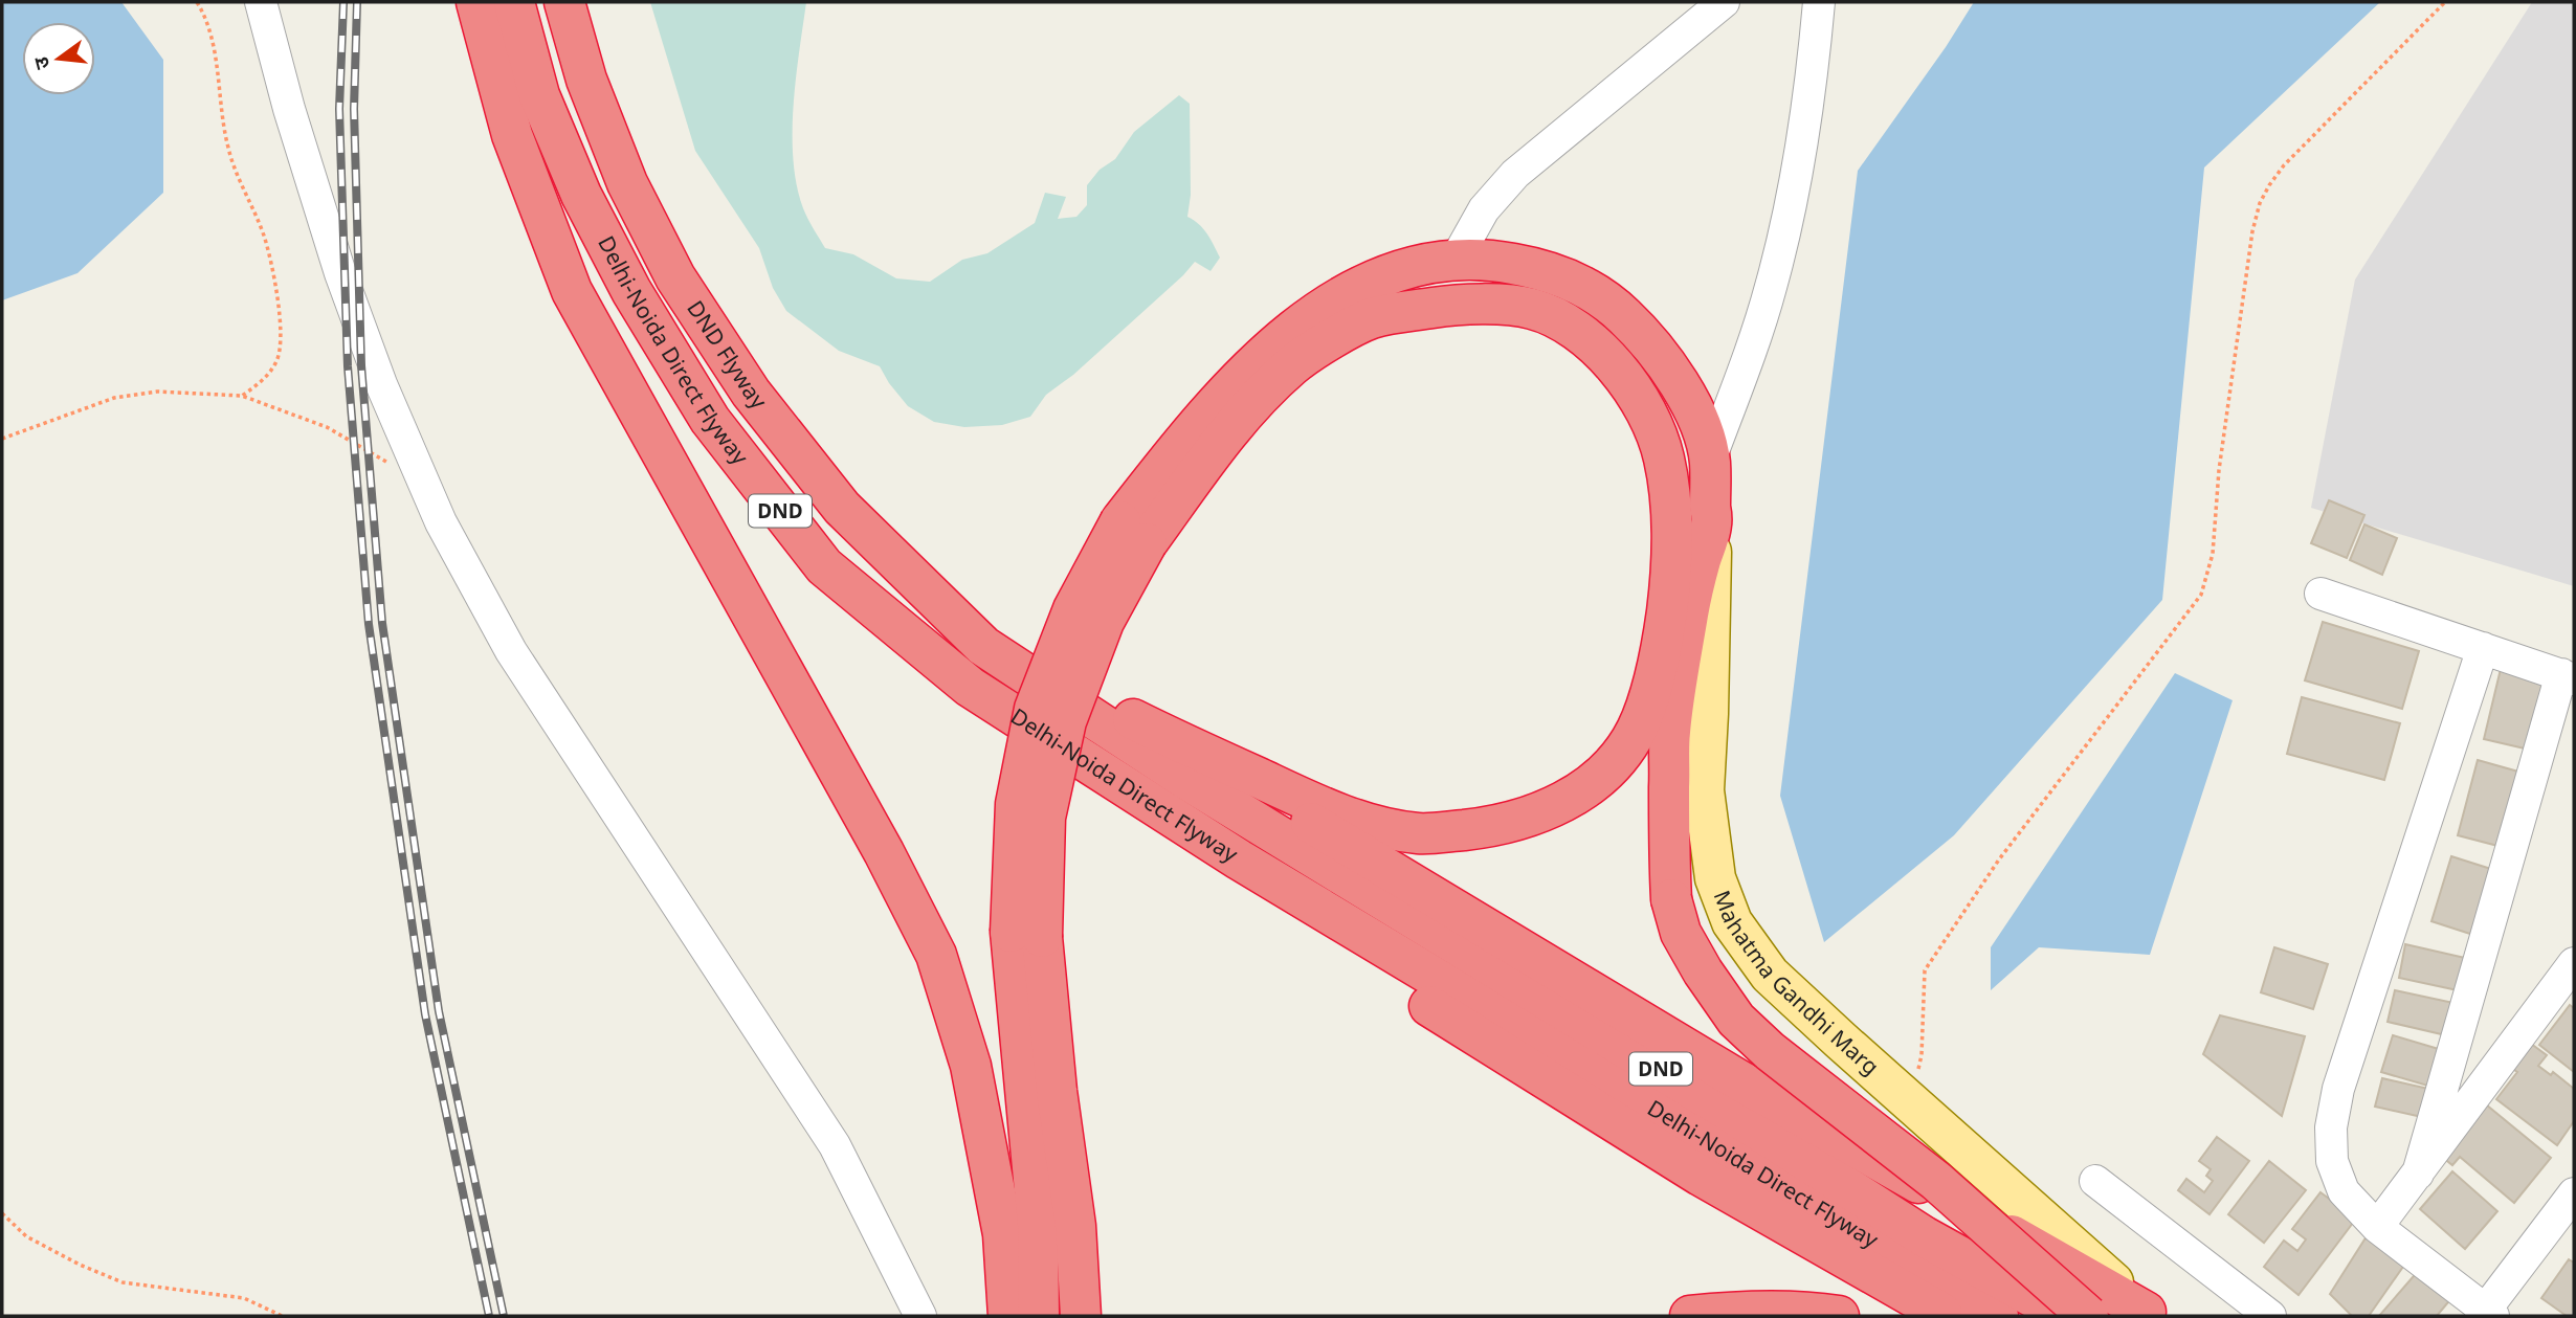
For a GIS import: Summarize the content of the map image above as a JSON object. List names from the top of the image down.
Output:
{
  "streets": {
    "highway": ["Delhi-Noida Direct Flyway", "DND Flyway", "DND"],
    "main road": ["Mahatma Gandhi Marg"]
  },
  "crossings": [
    ["Delhi-Noida Direct Flyway", "DND Flyway"]
  ],
  "north": "left"
}
